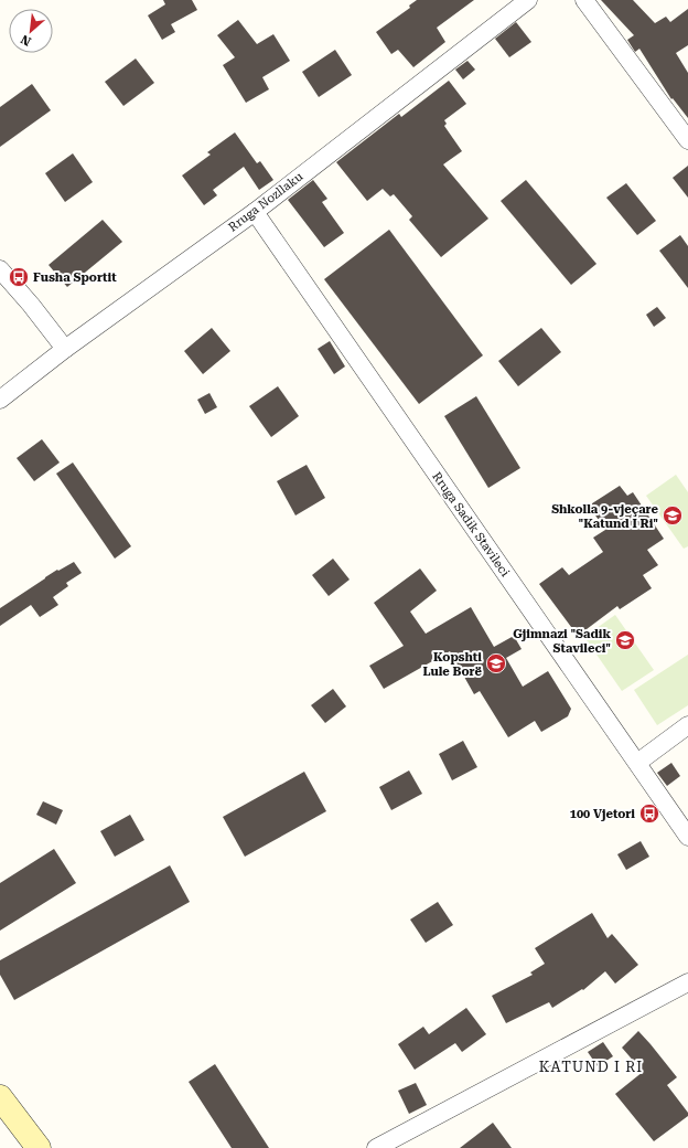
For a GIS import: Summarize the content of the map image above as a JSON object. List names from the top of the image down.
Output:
{
  "streets": {
    "street": ["Rruga Nozllaku", "Rruga Sadik Stavileci"]
  },
  "crossings": [
    ["Rruga Nozllaku", "Rruga Sadik Stavileci"]
  ],
  "districts": ["KATUND I RI"],
  "places": {
    "bus stop": ["Fusha Sportit", "100 Vjetori"],
    "school or university": ["Shkolla 9-vjeçare \"Katund I Ri\"", "Gjimnazi \"Sadik Stavileci\"", "Kopshti Lule Borë"]
  },
  "north": "bottom left"
}
